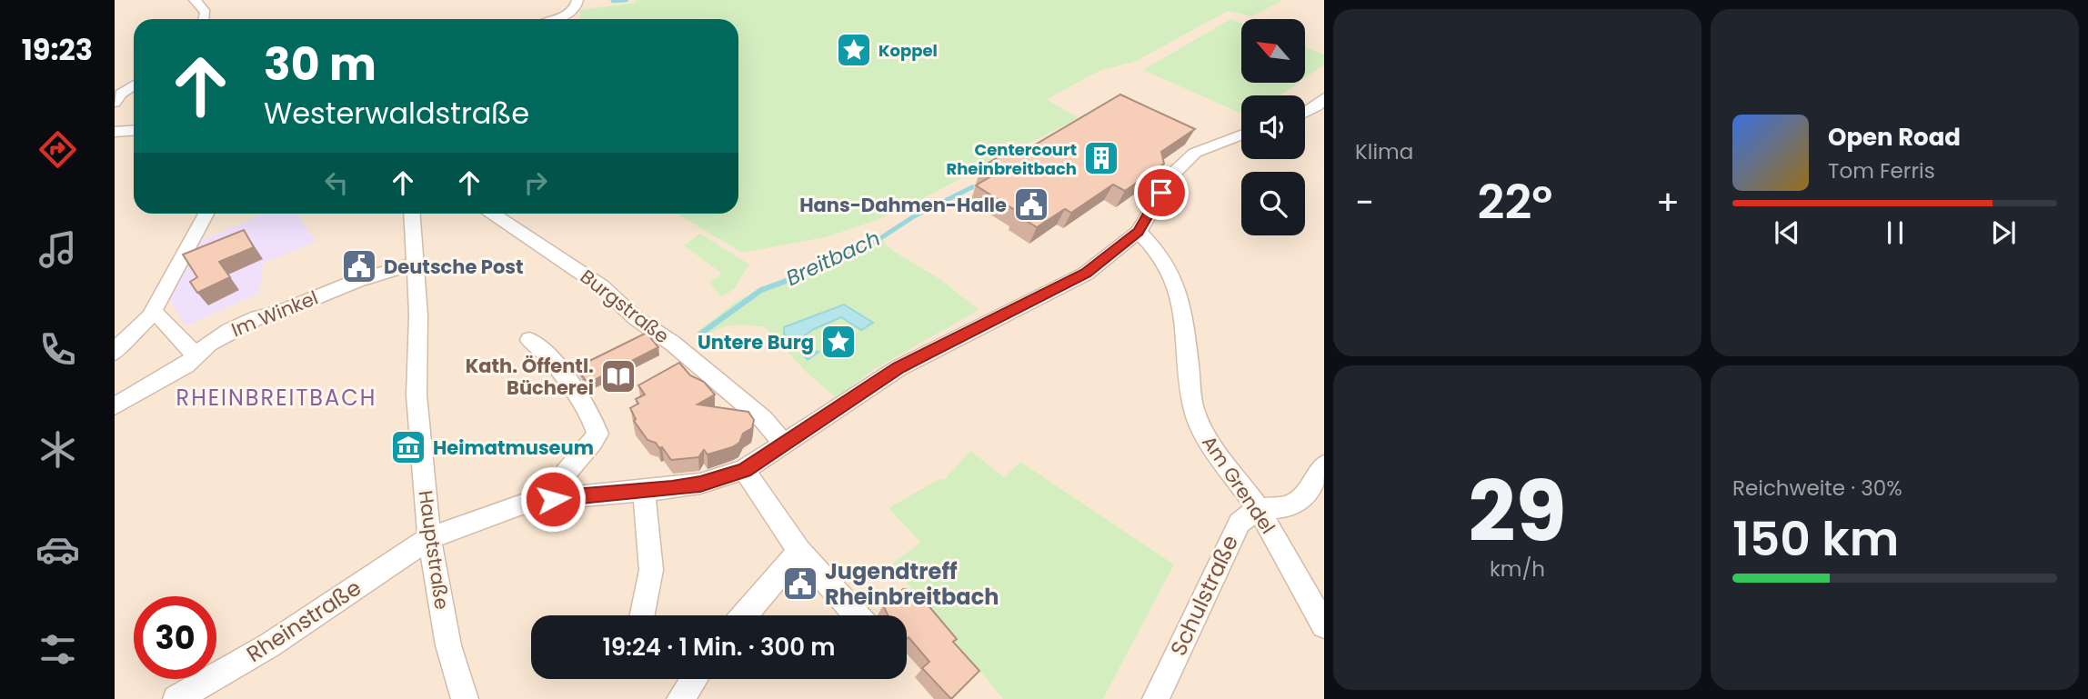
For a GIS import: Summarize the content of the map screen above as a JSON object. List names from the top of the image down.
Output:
{
  "streets": {
    "street": [
      "Burgstraße",
      "Im Winkel",
      "Am Grendel",
      "Hauptstraße",
      "Schulstraße",
      "Rheinstraße"
    ]
  },
  "crossings": [
    ["Burgstraße", "Rheinstraße"],
    ["Im Winkel", "Hauptstraße"],
    ["Am Grendel", "Schulstraße"],
    ["Am Grendel", "Rheinstraße"],
    ["Hauptstraße", "Rheinstraße"]
  ],
  "districts": ["RHEINBREITBACH"],
  "water": ["Breitbach"],
  "places": {
    "place": ["Koppel", "Untere Burg"],
    "building": ["Centercourt Rheinbreitbach"],
    "public building": ["Hans-Dahmen-Halle", "Deutsche Post", "Jugendtreff Rheinbreitbach"],
    "library": ["Kath. Öffentl. Bücherei"],
    "museum": ["Heimatmuseum"]
  },
  "north": "top left",
  "page": {
    "tabs": "19:23",
    "tile": [
      "Klima",
      ["29", "km/h"],
      ["Reichweite · 30%", "150 km"]
    ],
    "turn": ["30 m", "Westerwaldstraße"],
    "song": ["Open Road", "Tom Ferris"],
    "heat": ["−", "22°", "+"],
    "limit": "30",
    "trip": "19:24 · 1 Min. · 300 m"
  }
}
